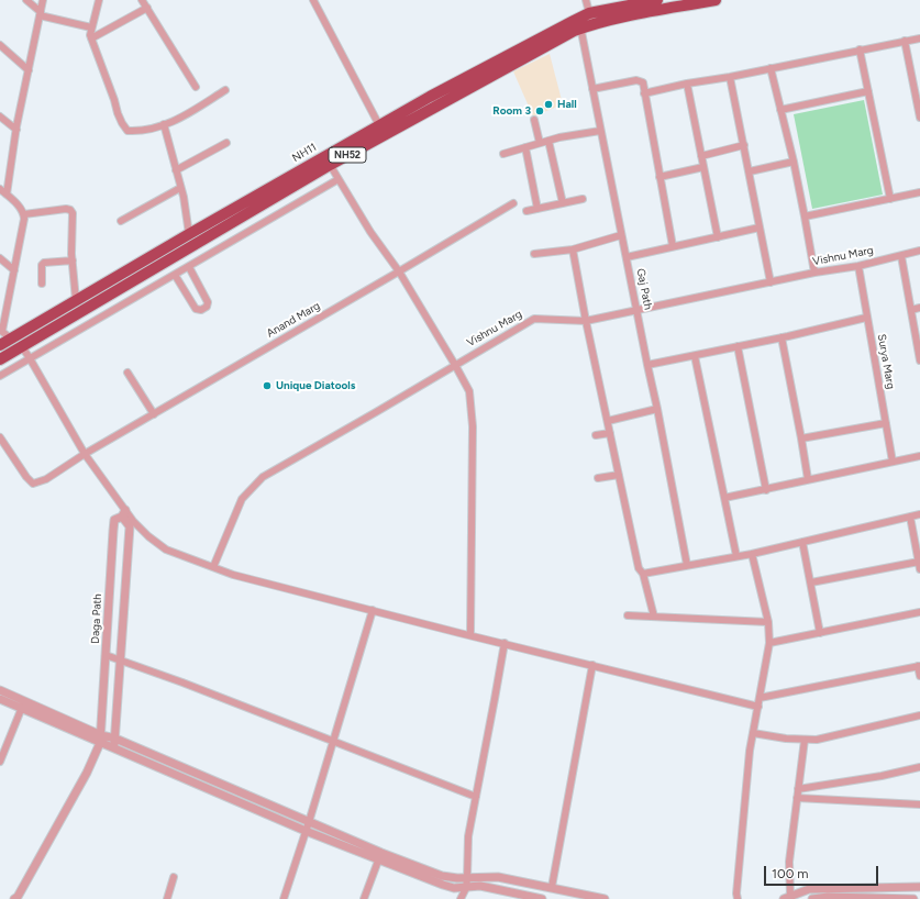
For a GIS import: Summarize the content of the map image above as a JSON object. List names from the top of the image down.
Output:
{
  "streets": {
    "highway": ["NH11", "NH52"],
    "street": [
      "Vishnu Marg",
      "Gaj Path",
      "Anand Marg",
      "Surya Marg",
      "Daga Path"
    ]
  },
  "crossings": [
    ["NH11", "NH52"],
    ["NH11", "Gaj Path"],
    ["NH52", "Gaj Path"],
    ["Vishnu Marg", "Gaj Path"],
    ["Vishnu Marg", "Surya Marg"]
  ],
  "places": ["Hall", "Room 3", "Unique Diatools"],
  "scale_bar": "100 m"
}
